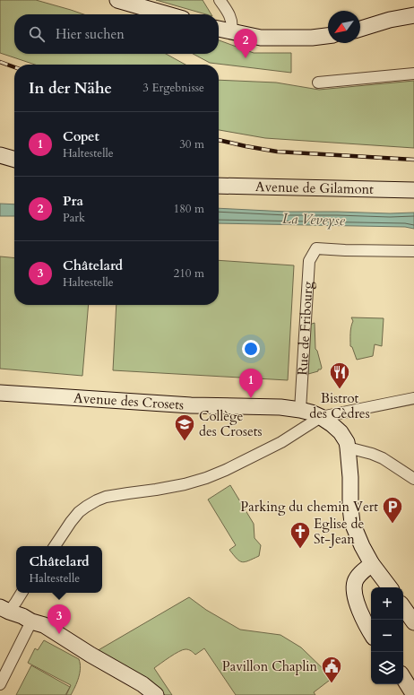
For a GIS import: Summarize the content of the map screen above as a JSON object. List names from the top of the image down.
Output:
{
  "streets": {
    "street": ["Avenue de Gilamont", "Rue de Fribourg", "Avenue des Crosets"]
  },
  "crossings": [
    ["Rue de Fribourg", "Avenue des Crosets"]
  ],
  "water": ["La Veveyse"],
  "places": {
    "restaurant": ["Bistrot des Cèdres"],
    "school or university": ["Collège des Crosets"],
    "parking": ["Parking du chemin Vert"],
    "church": ["Eglise de St-Jean"],
    "public building": ["Pavillon Chaplin"]
  },
  "north": "bottom left",
  "page": {
    "search": "Hier suchen",
    "pins": ["2", "1", "3"],
    "heading": ["In der Nähe", "3 Ergebnisse"],
    "list": [
      {
        "mark": "1",
        "name": "Copet",
        "note": "Haltestelle",
        "value": "30 m"
      },
      {
        "mark": "2",
        "name": "Pra",
        "note": "Park",
        "value": "180 m"
      },
      {
        "mark": "3",
        "name": "Châtelard",
        "note": "Haltestelle",
        "value": "210 m"
      }
    ],
    "popup": ["Châtelard", "Haltestelle"],
    "map_buttons": ["+", "−"]
  }
}
